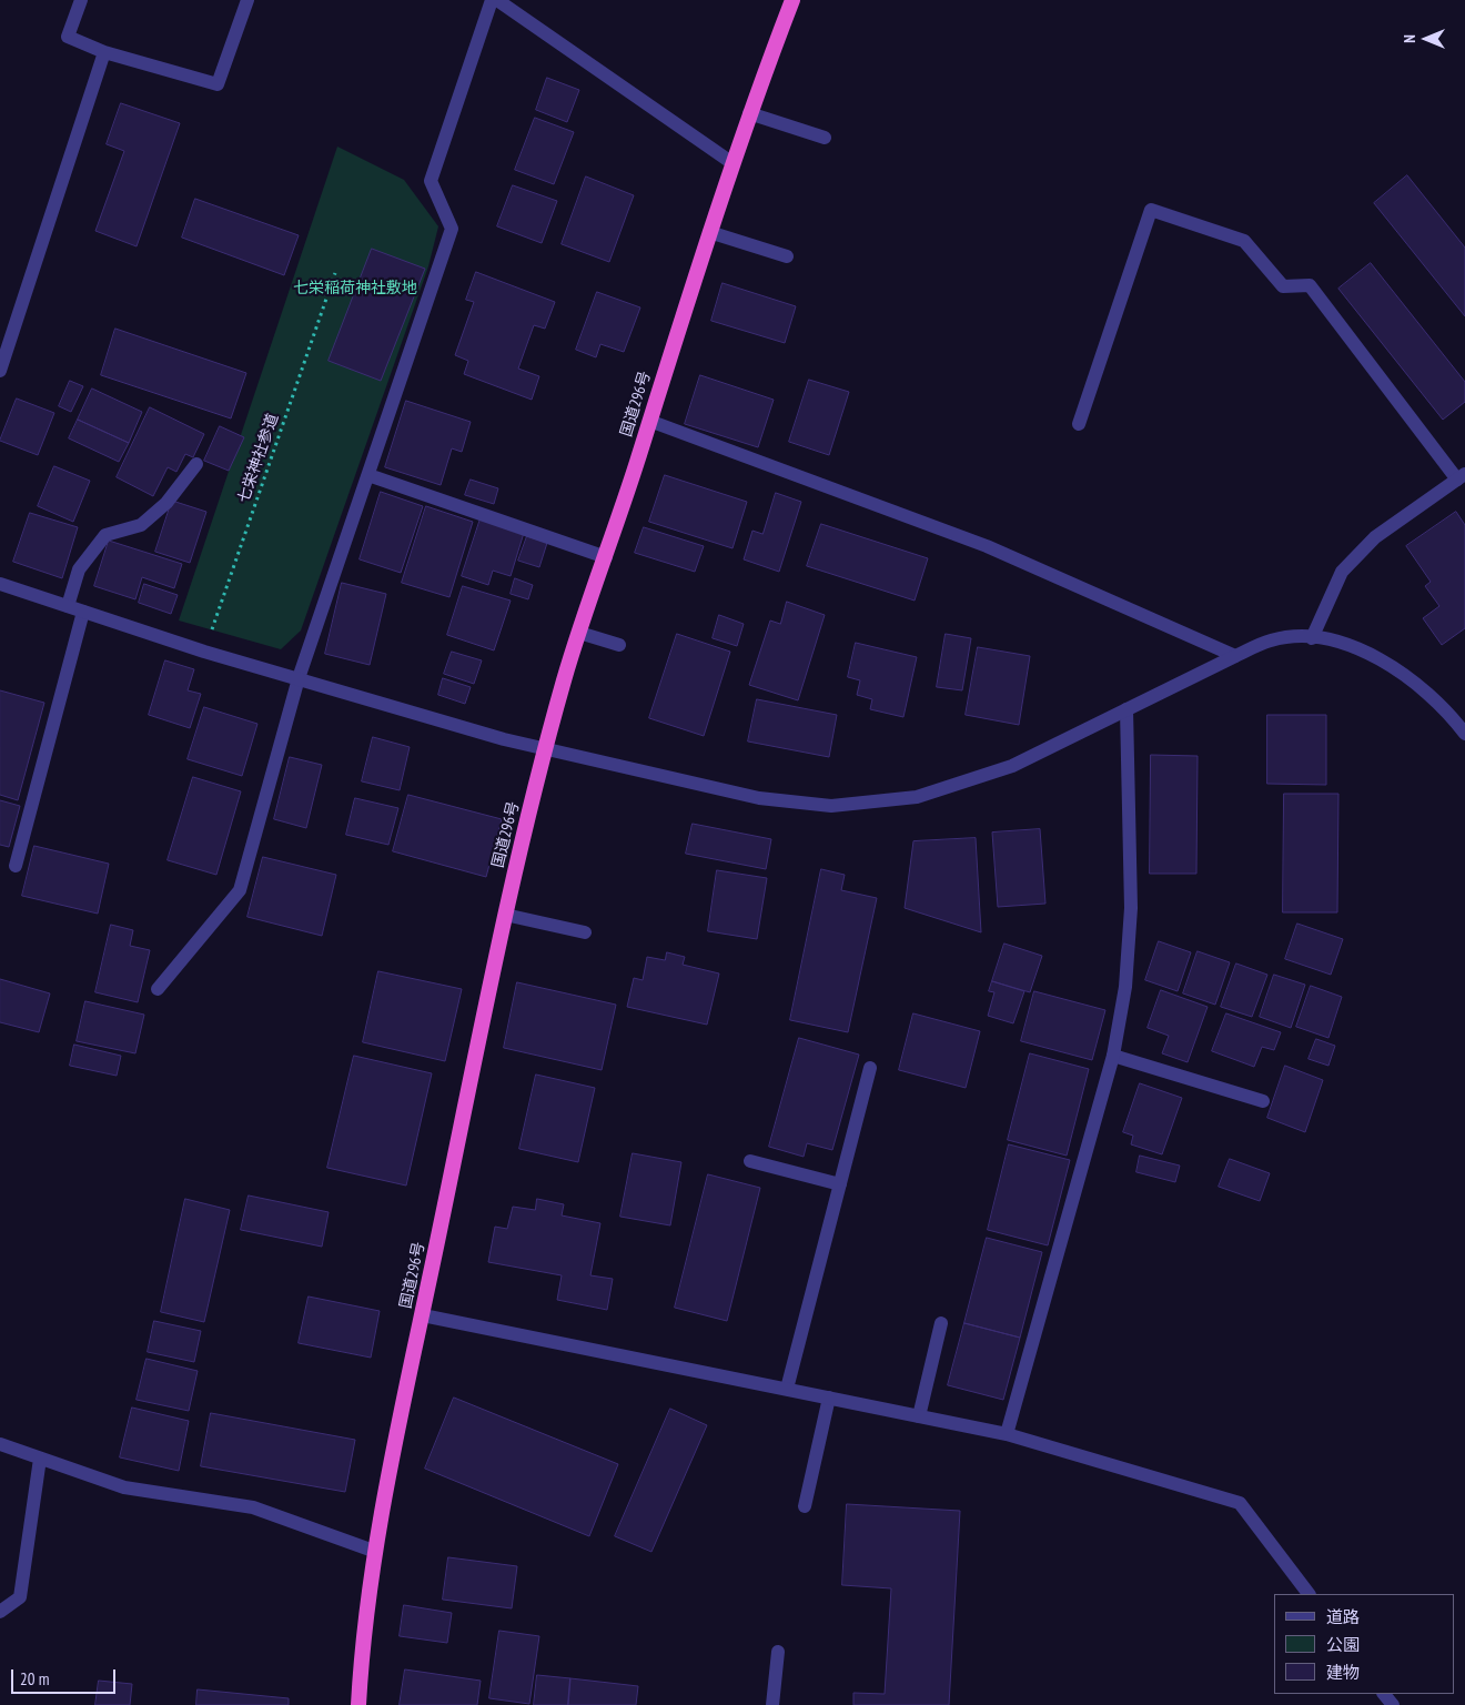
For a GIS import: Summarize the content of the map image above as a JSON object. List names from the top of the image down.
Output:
{
  "streets": {
    "highway": ["国道296号"],
    "path": ["七栄神社参道"]
  },
  "parks": ["七栄稲荷神社敷地"],
  "legend": ["道路", "公園", "建物"],
  "scale_bar": "20 m",
  "north": "left"
}
